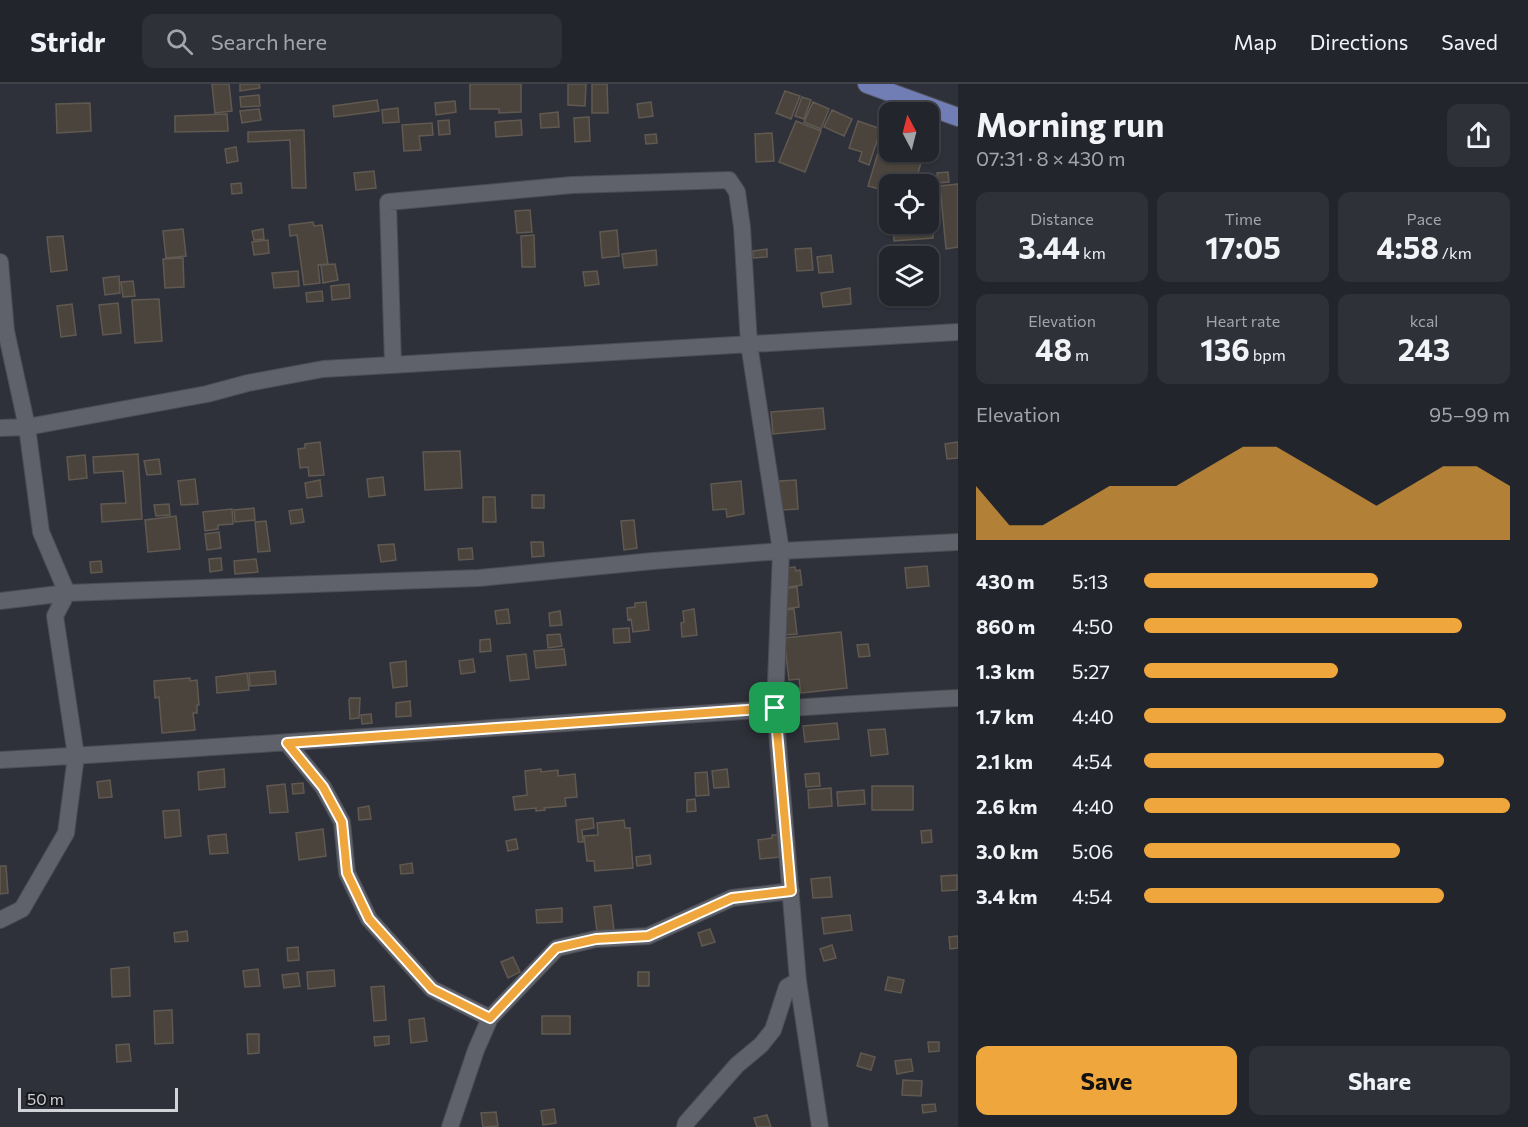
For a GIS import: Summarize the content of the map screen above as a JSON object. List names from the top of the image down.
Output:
{
  "scale_bar": "50 m",
  "north": "top",
  "page": {
    "header": "Stridr",
    "search": "Search here",
    "nav": ["Map", "Directions", "Saved"],
    "heading": ["Morning run", "07:31 · 8 × 430 m"],
    "stats": [
      ["Distance", "3.44 km"],
      ["Time", "17:05"],
      ["Pace", "4:58 /km"],
      ["Elevation", "48 m"],
      ["Heart rate", "136 bpm"],
      ["kcal", "243"]
    ],
    "chart": ["Elevation", "95–99 m"],
    "list": [
      {
        "name": "430 m",
        "note": "5:13"
      },
      {
        "name": "860 m",
        "note": "4:50"
      },
      {
        "name": "1.3 km",
        "note": "5:27"
      },
      {
        "name": "1.7 km",
        "note": "4:40"
      },
      {
        "name": "2.1 km",
        "note": "4:54"
      },
      {
        "name": "2.6 km",
        "note": "4:40"
      },
      {
        "name": "3.0 km",
        "note": "5:06"
      },
      {
        "name": "3.4 km",
        "note": "4:54"
      }
    ],
    "buttons": ["Save", "Share"],
    "scale": "50 m"
  }
}
